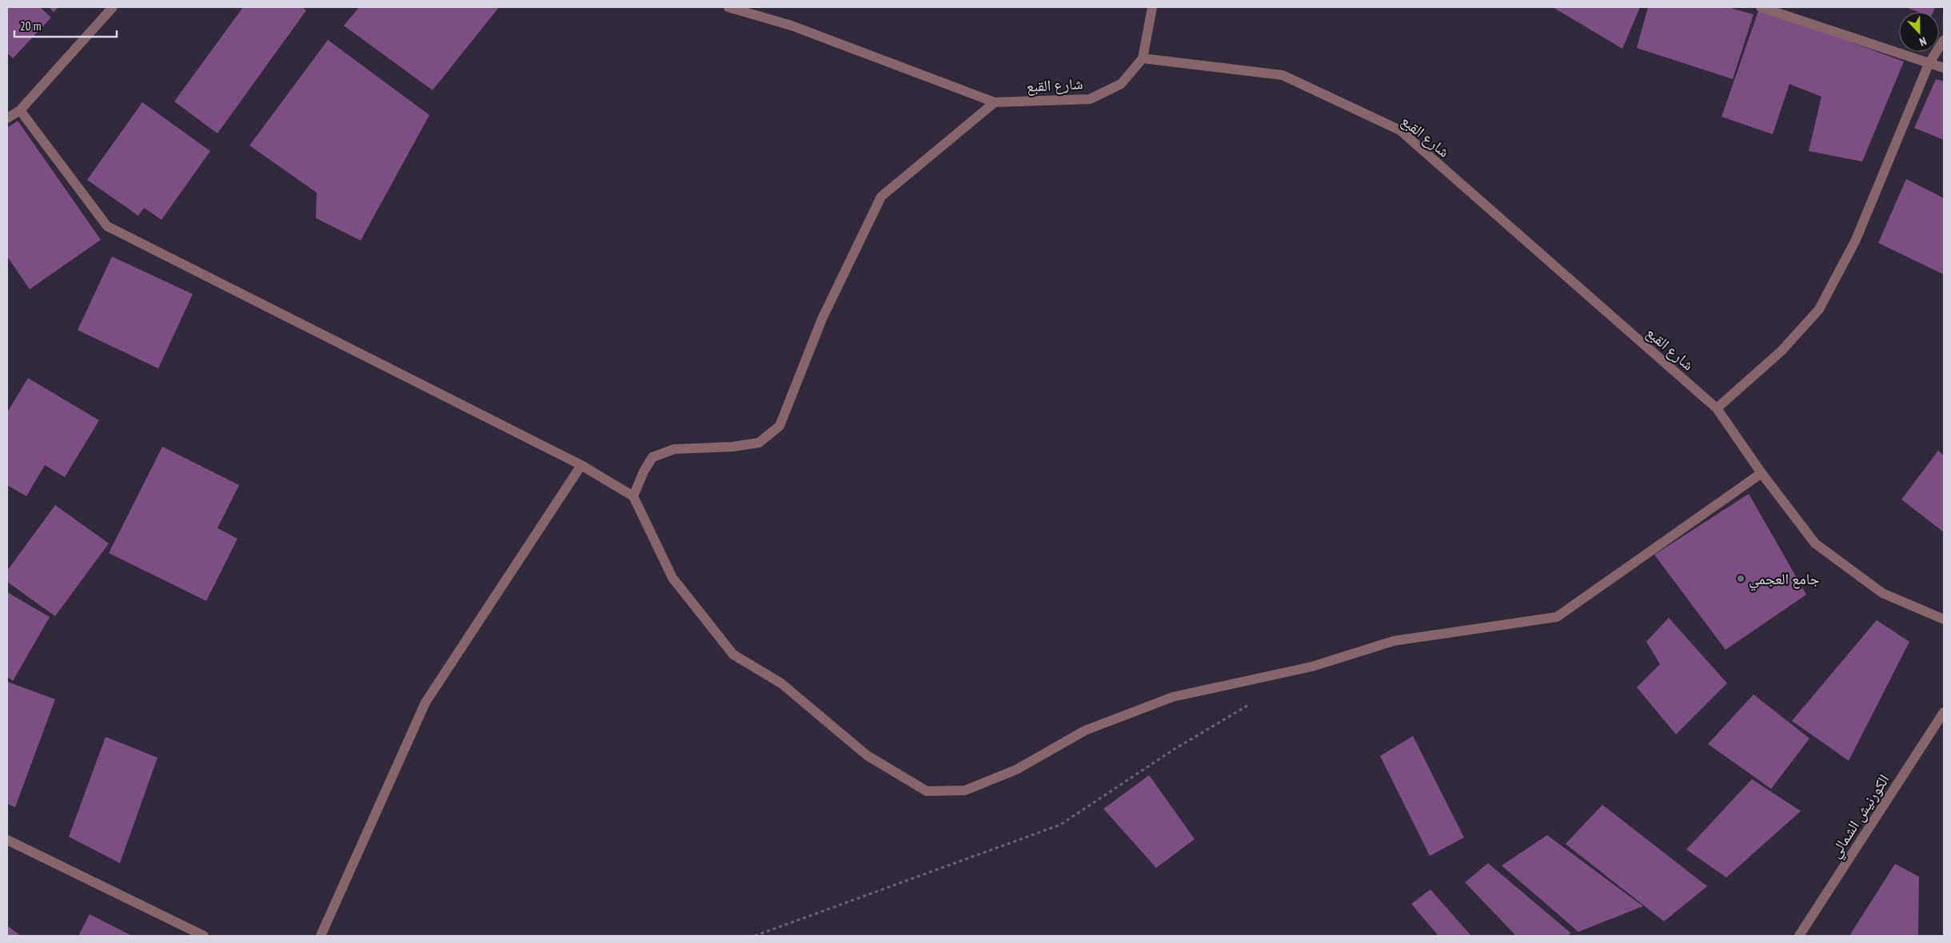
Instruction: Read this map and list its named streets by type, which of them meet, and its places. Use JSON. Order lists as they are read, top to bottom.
{
  "streets": {
    "street": ["شارع القبع", "الكورنيش الشمالي"]
  },
  "places": ["جامع العجمي"],
  "scale_bar": "20 m",
  "north": "bottom"
}
